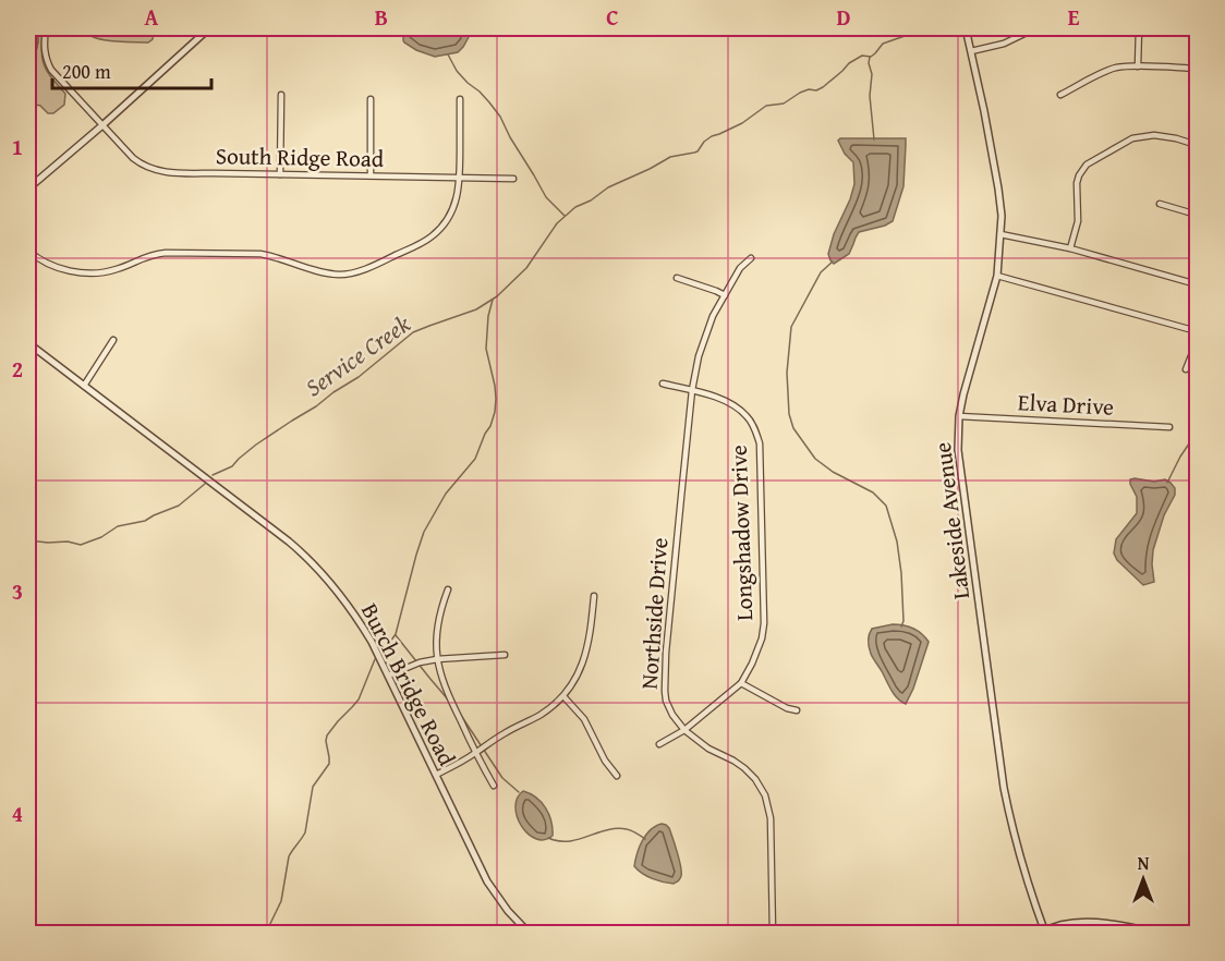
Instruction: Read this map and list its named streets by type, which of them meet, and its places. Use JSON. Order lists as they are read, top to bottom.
{
  "streets": {
    "street": [
      "South Ridge Road",
      "Elva Drive",
      "Lakeside Avenue",
      "Longshadow Drive",
      "Northside Drive",
      "Burch Bridge Road"
    ]
  },
  "crossings": [
    ["Elva Drive", "Lakeside Avenue"],
    ["Longshadow Drive", "Northside Drive"]
  ],
  "water": ["Service Creek"],
  "scale_bar": "200 m",
  "north": "top",
  "grid": {
    "columns": [
      "A",
      "B",
      "C",
      "D",
      "E"
    ],
    "rows": [
      "1",
      "2",
      "3",
      "4"
    ]
  }
}
